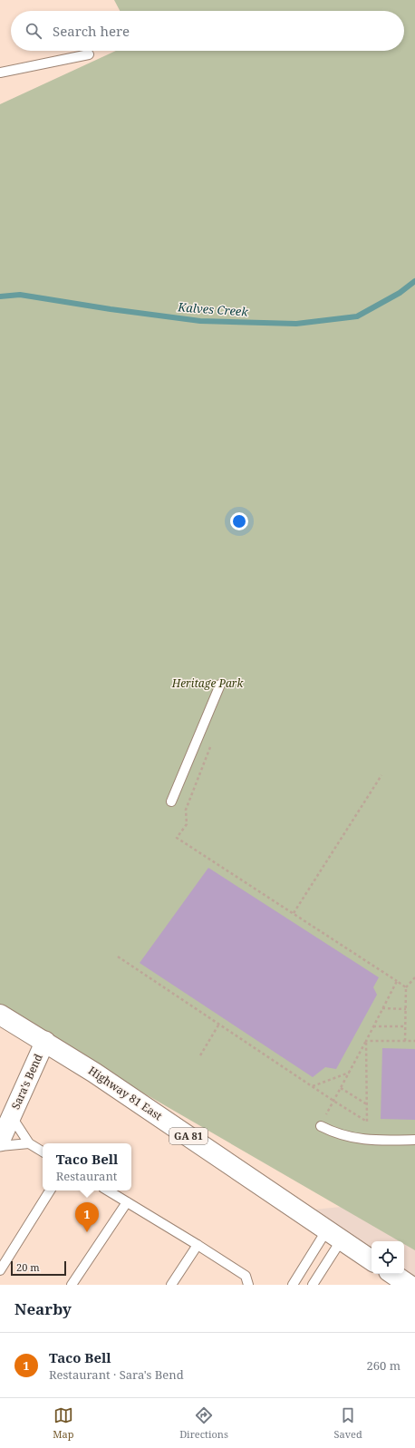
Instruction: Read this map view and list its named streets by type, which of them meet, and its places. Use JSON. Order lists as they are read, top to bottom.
{
  "streets": {
    "main road": ["Highway 81 East", "GA 81"],
    "street": ["Sara's Bend"]
  },
  "crossings": [
    ["Sara's Bend", "Highway 81 East"]
  ],
  "water": ["Kalves Creek"],
  "parks": ["Heritage Park"],
  "scale_bar": "20 m",
  "page": {
    "search": "Search here",
    "popup": ["Taco Bell", "Restaurant"],
    "pins": "1",
    "scale": "20 m",
    "heading": "Nearby",
    "list": [
      {
        "mark": "1",
        "name": "Taco Bell",
        "note": "Restaurant · Sara's Bend",
        "value": "260 m"
      }
    ],
    "nav": ["Map", "Directions", "Saved"]
  }
}
